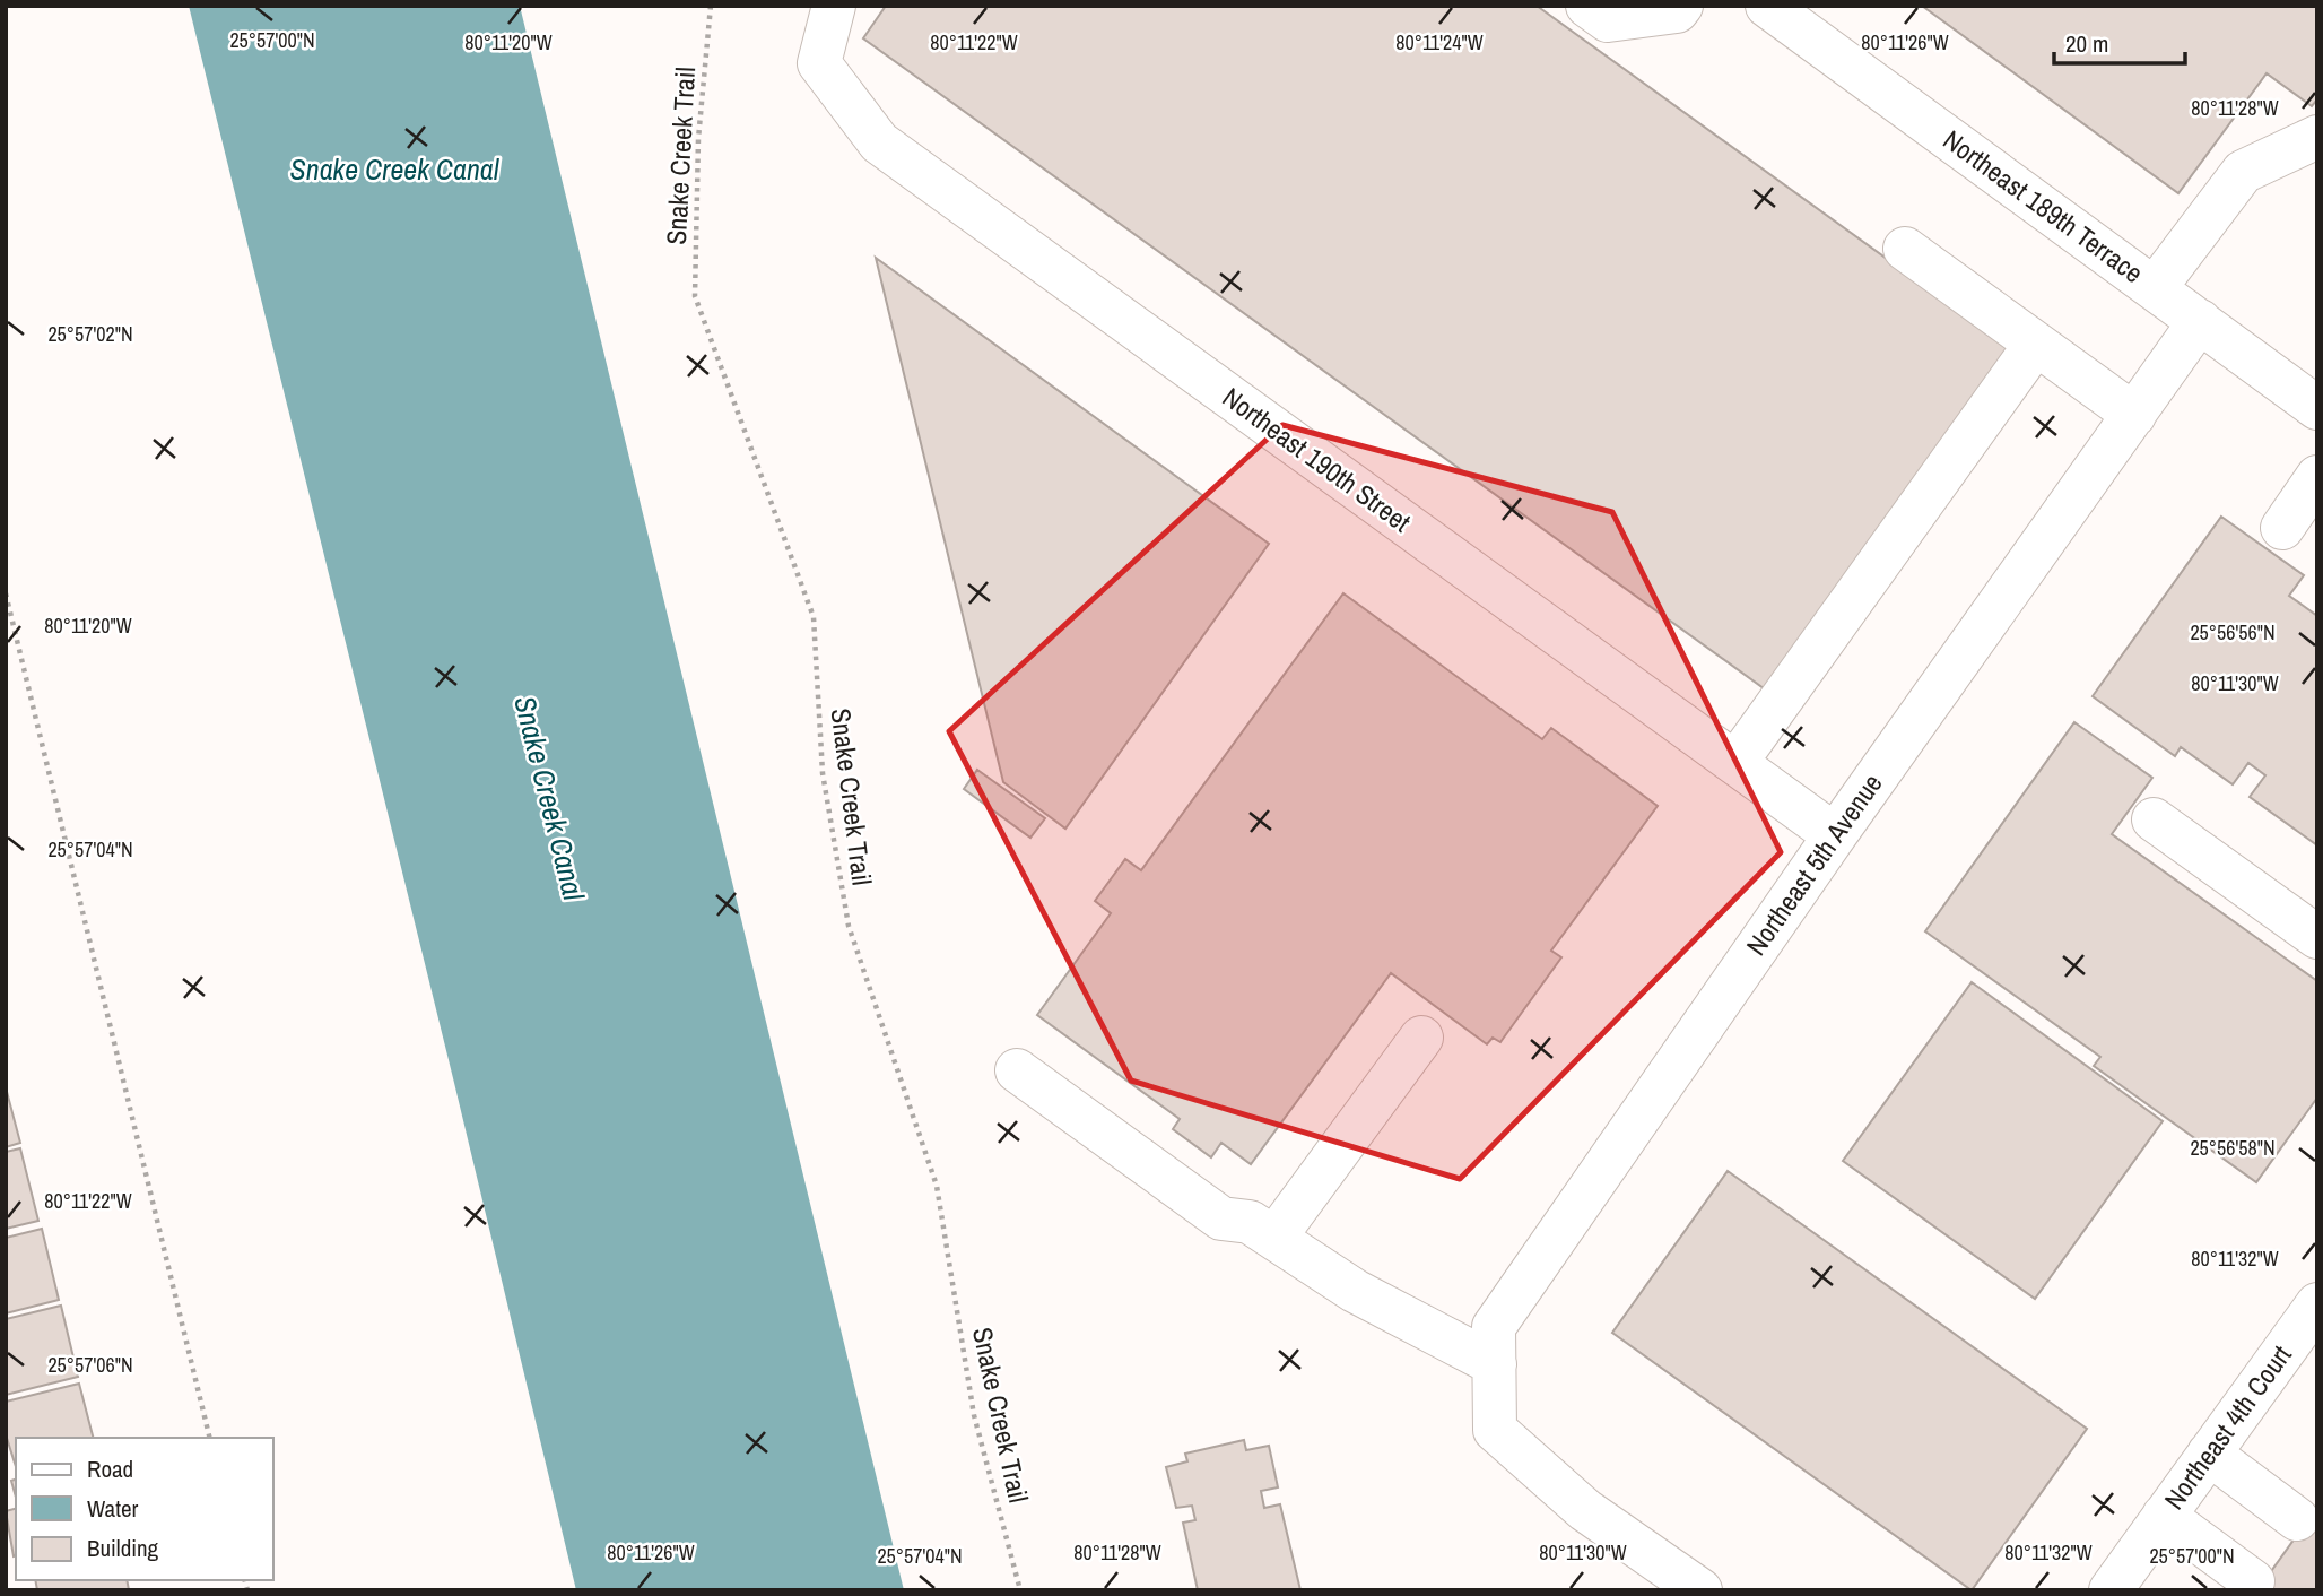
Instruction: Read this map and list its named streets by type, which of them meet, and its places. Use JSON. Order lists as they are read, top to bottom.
{
  "streets": {
    "street": [
      "Northeast 189th Terrace",
      "Northeast 190th Street",
      "Northeast 5th Avenue",
      "Northeast 4th Court"
    ],
    "path": ["Snake Creek Trail"]
  },
  "crossings": [
    ["Northeast 189th Terrace", "Northeast 5th Avenue"],
    ["Northeast 190th Street", "Northeast 5th Avenue"]
  ],
  "water": ["Snake Creek Canal"],
  "legend": ["Road", "Water", "Building"],
  "scale_bar": "20 m",
  "coordinates": [
    "25°57'00\"N",
    "80°11'20\"W",
    "80°11'22\"W",
    "80°11'24\"W",
    "80°11'26\"W",
    "80°11'28\"W",
    "25°57'02\"N",
    "25°56'56\"N",
    "80°11'30\"W",
    "25°57'04\"N",
    "25°56'58\"N",
    "80°11'32\"W",
    "25°57'06\"N"
  ]
}
